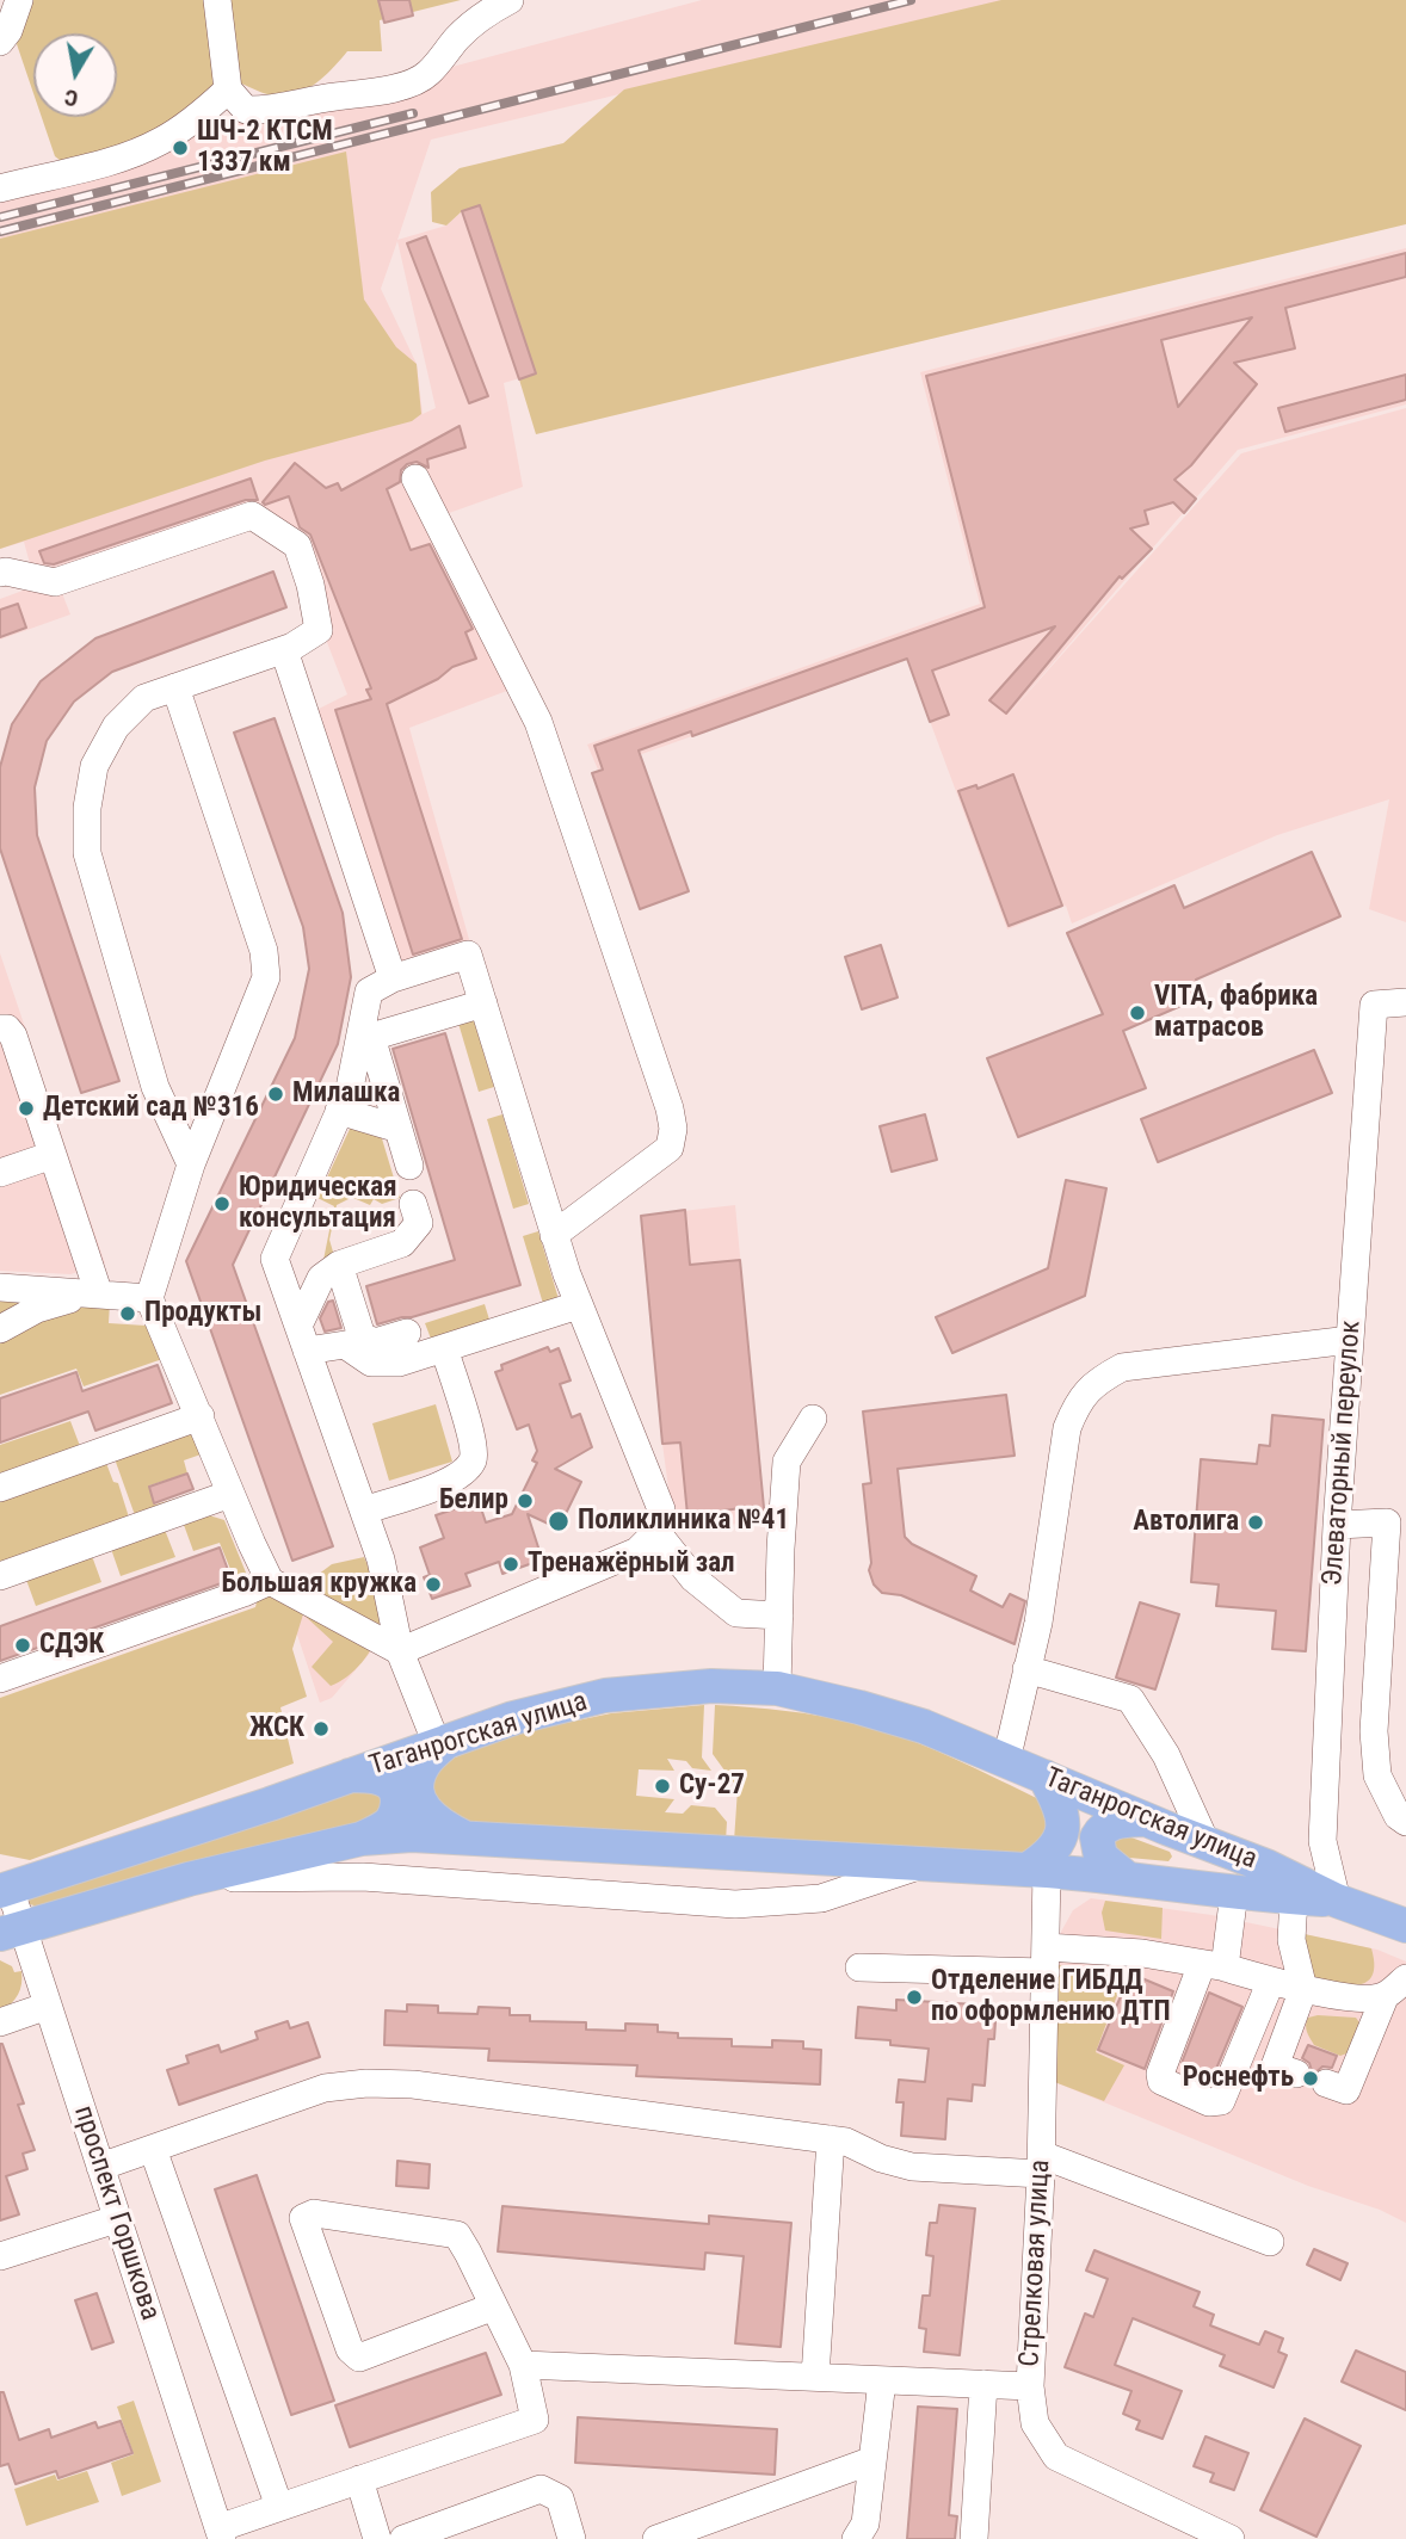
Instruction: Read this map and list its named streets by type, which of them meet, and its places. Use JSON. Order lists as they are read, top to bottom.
{
  "streets": {
    "main road": ["Таганрогская улица"],
    "street": ["Элеваторный переулок", "проспект Горшкова", "Стрелковая улица"]
  },
  "crossings": [
    ["Элеваторный переулок", "Таганрогская улица"],
    ["Таганрогская улица", "проспект Горшкова"],
    ["Таганрогская улица", "Стрелковая улица"]
  ],
  "places": [
    "ШЧ-2 КТСМ 1337 км",
    "VITA, фабрика матрасов",
    "Милашка",
    "Детский сад №316",
    "Юридическая консультация",
    "Продукты",
    "Белир",
    "Поликлиника №41",
    "Автолига",
    "Тренажёрный зал",
    "Большая кружка",
    "СДЭК",
    "ЖСК",
    "Су-27",
    "Отделение ГИБДД по оформлению ДТП",
    "Роснефть"
  ],
  "north": "bottom"
}
